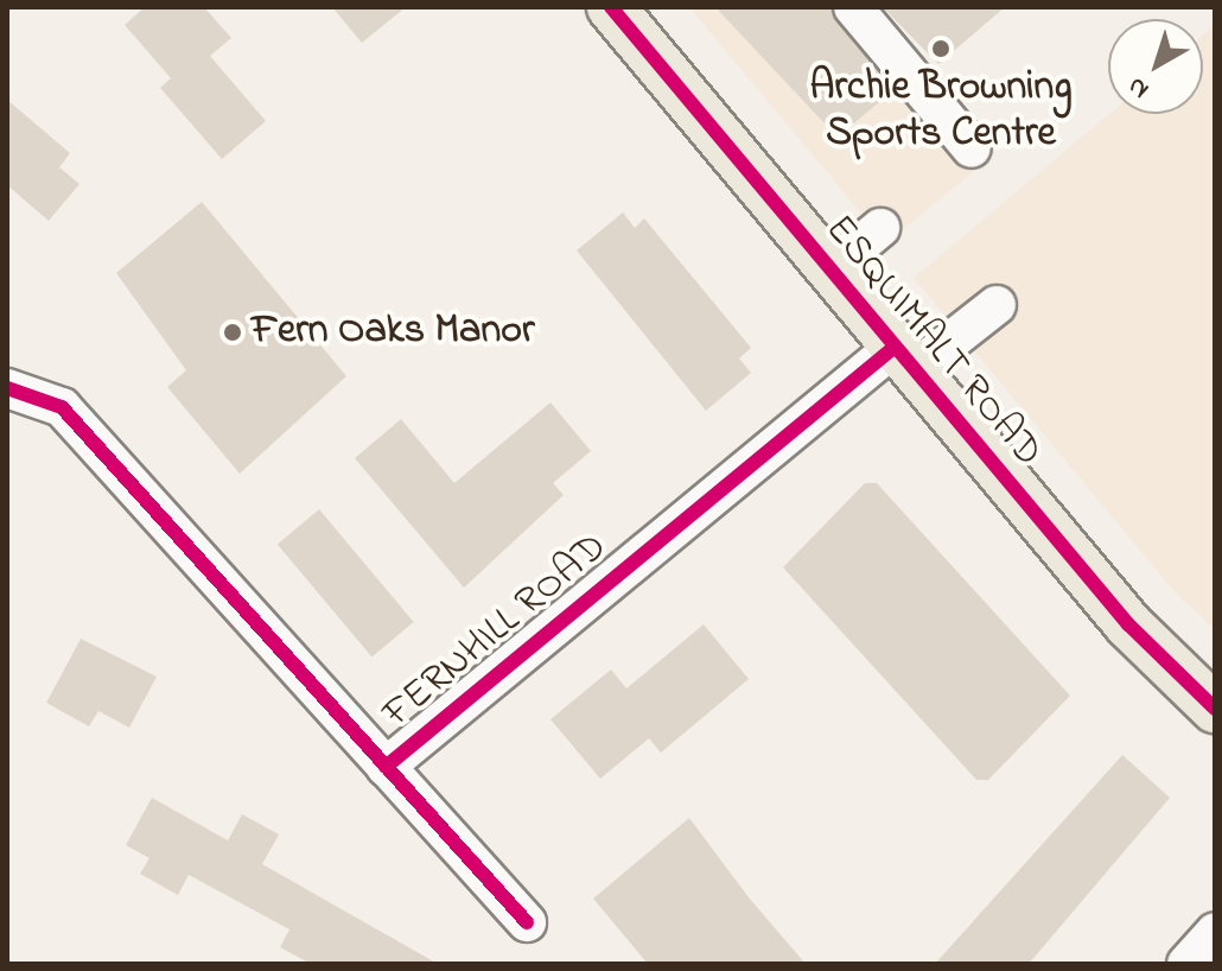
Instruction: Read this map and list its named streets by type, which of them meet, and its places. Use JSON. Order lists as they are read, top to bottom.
{
  "streets": {
    "main road": ["ESQUIMALT ROAD"],
    "street": ["FERNHILL ROAD"]
  },
  "crossings": [
    ["ESQUIMALT ROAD", "FERNHILL ROAD"]
  ],
  "places": ["Archie Browning Sports Centre", "Fern Oaks Manor"],
  "north": "bottom left"
}
